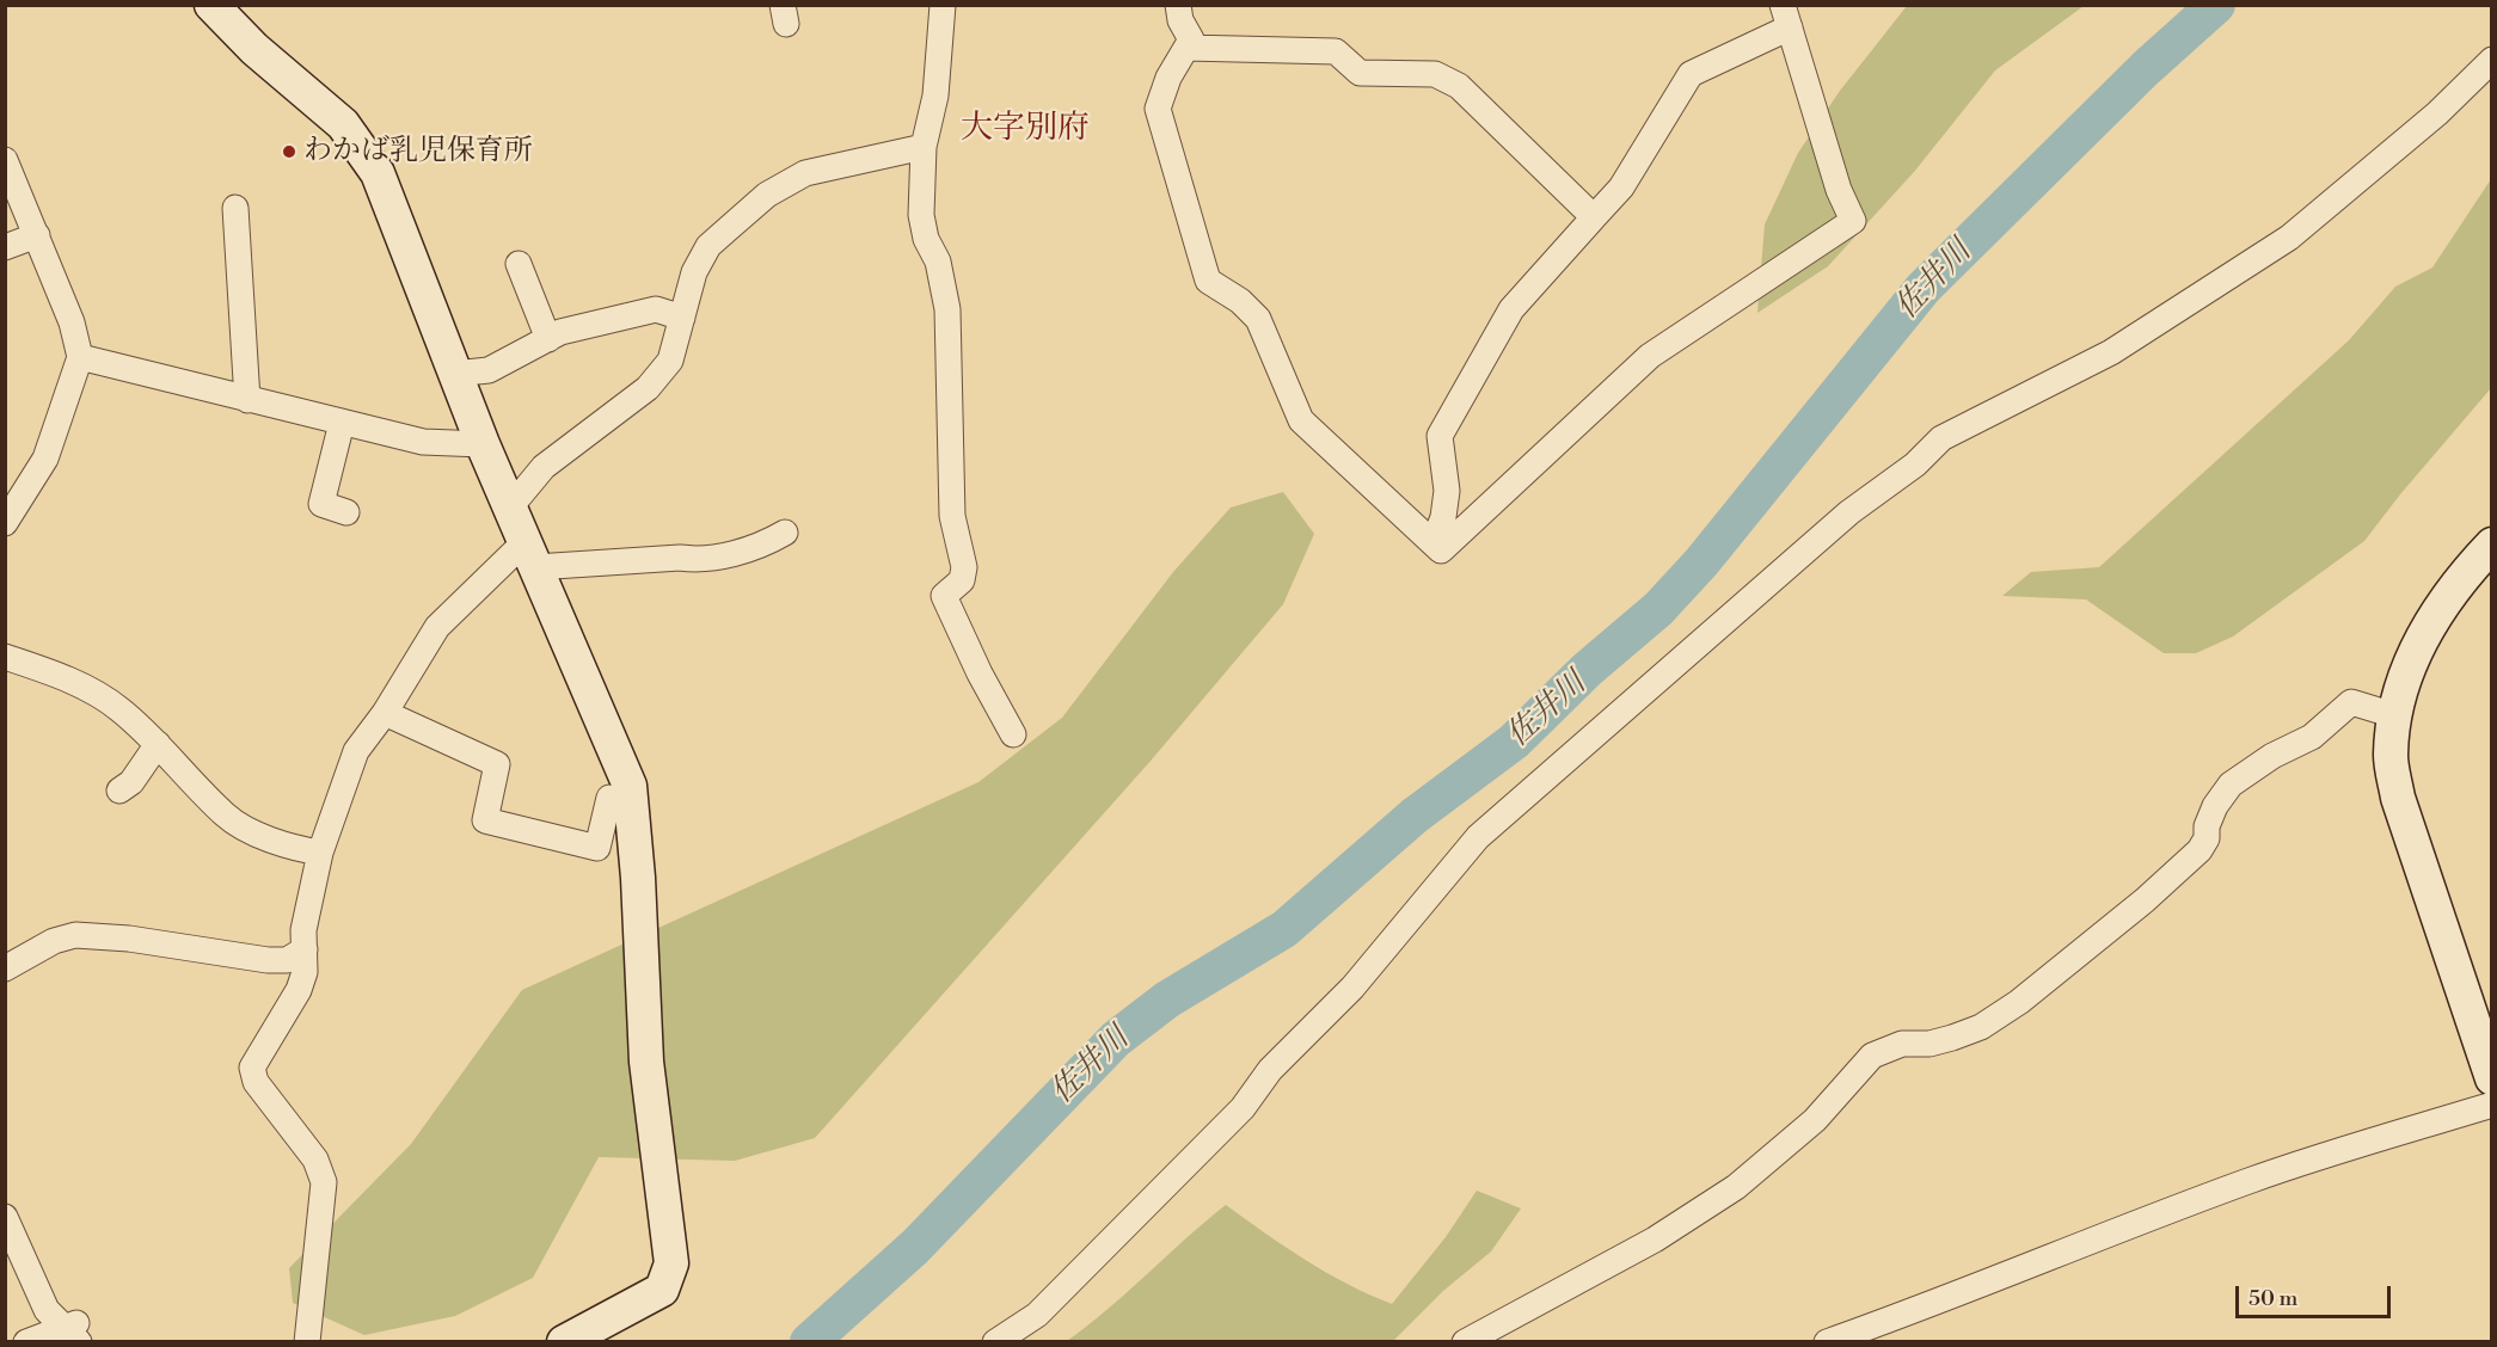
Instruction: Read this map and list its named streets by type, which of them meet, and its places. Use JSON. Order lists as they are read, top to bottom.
{
  "districts": ["大字別府"],
  "water": ["佐井川"],
  "places": ["わかば乳児保育所"],
  "scale_bar": "50 m"
}
